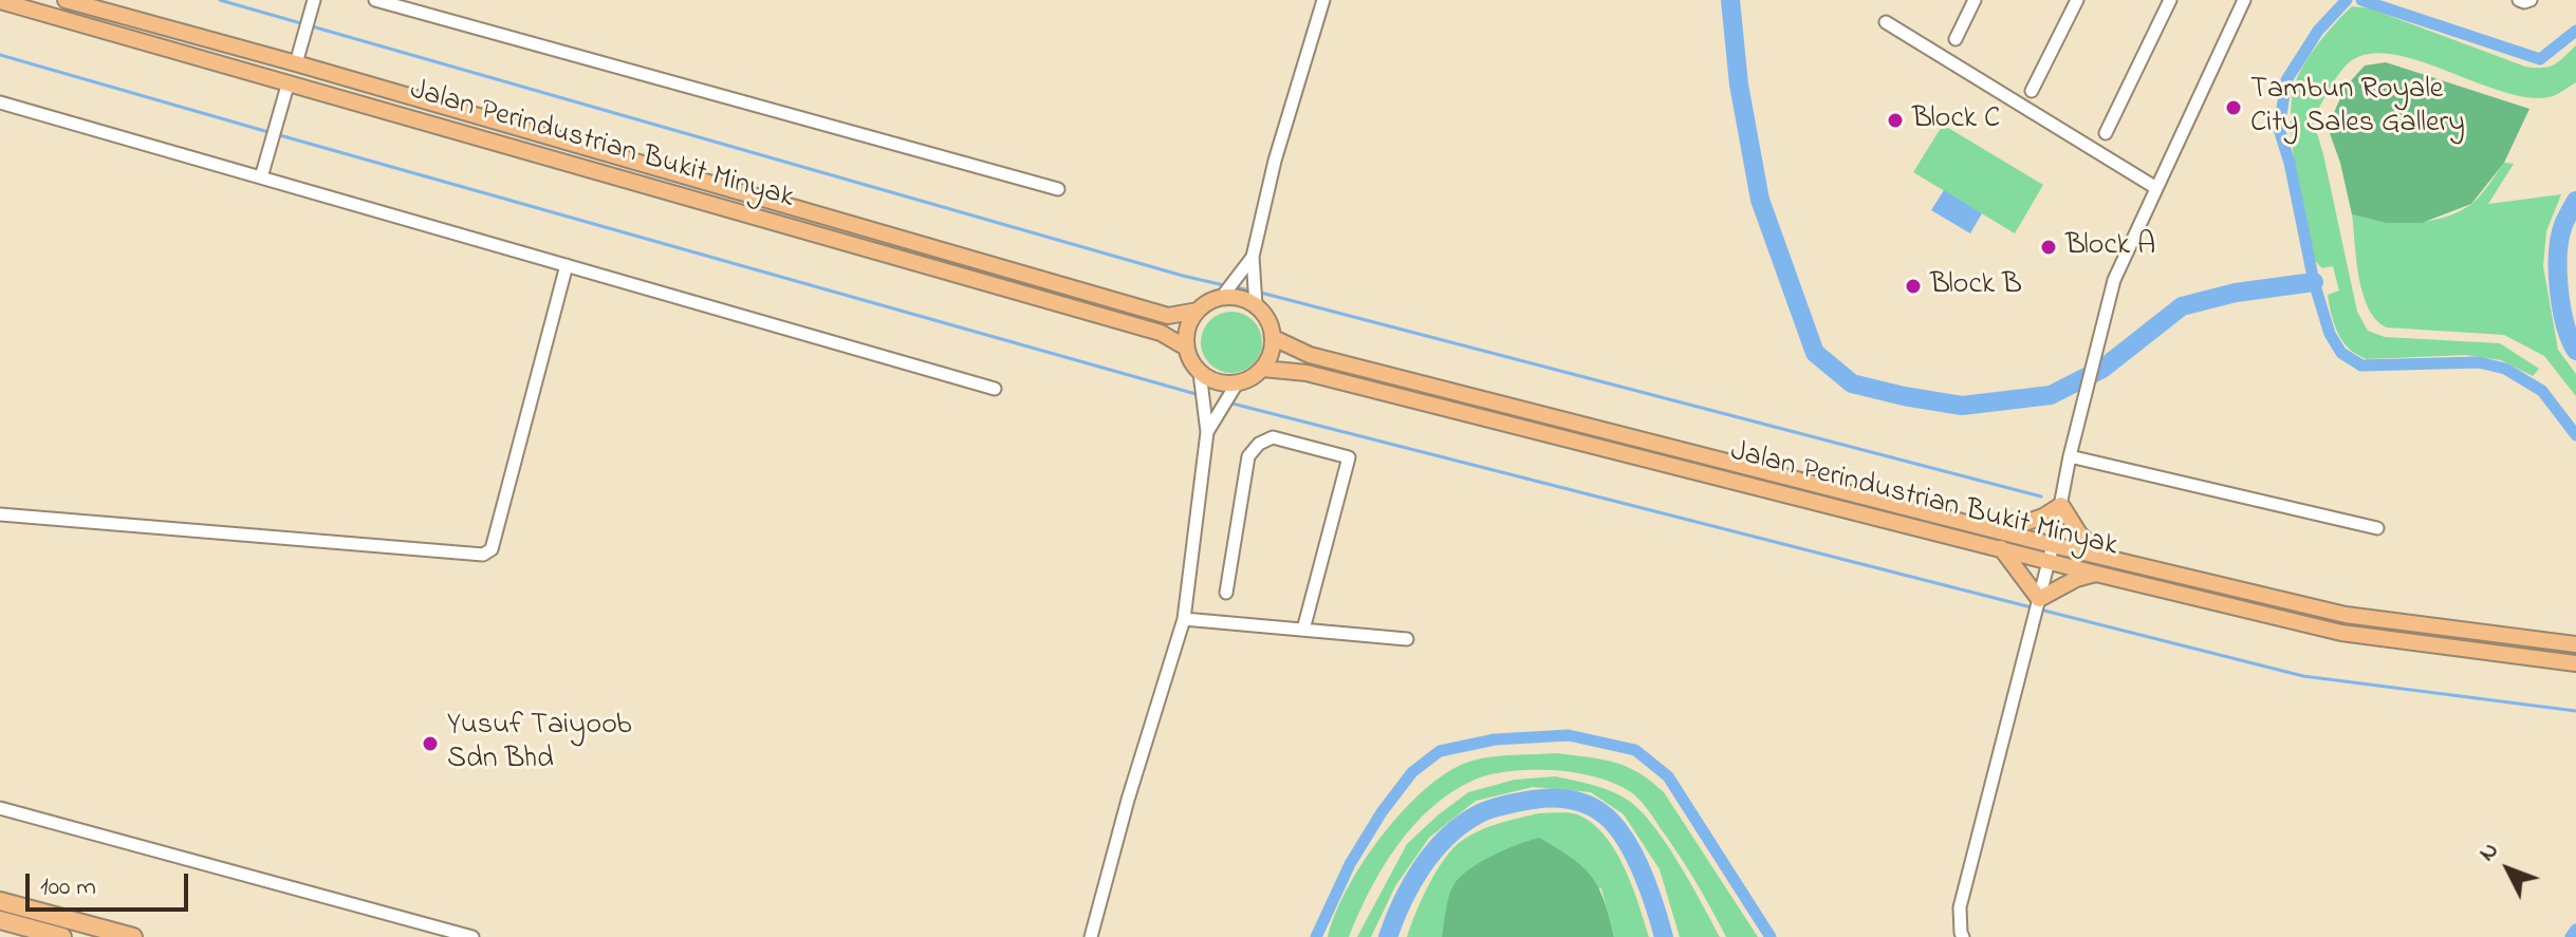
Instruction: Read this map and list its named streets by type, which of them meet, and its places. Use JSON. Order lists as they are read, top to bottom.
{
  "streets": {
    "main road": ["Jalan Perindustrian Bukit Minyak"]
  },
  "places": [
    "Tambun Royale City Sales Gallery",
    "Block C",
    "Block A",
    "Block B",
    "Yusuf Taiyoob Sdn Bhd"
  ],
  "scale_bar": "100 m",
  "north": "top left"
}
